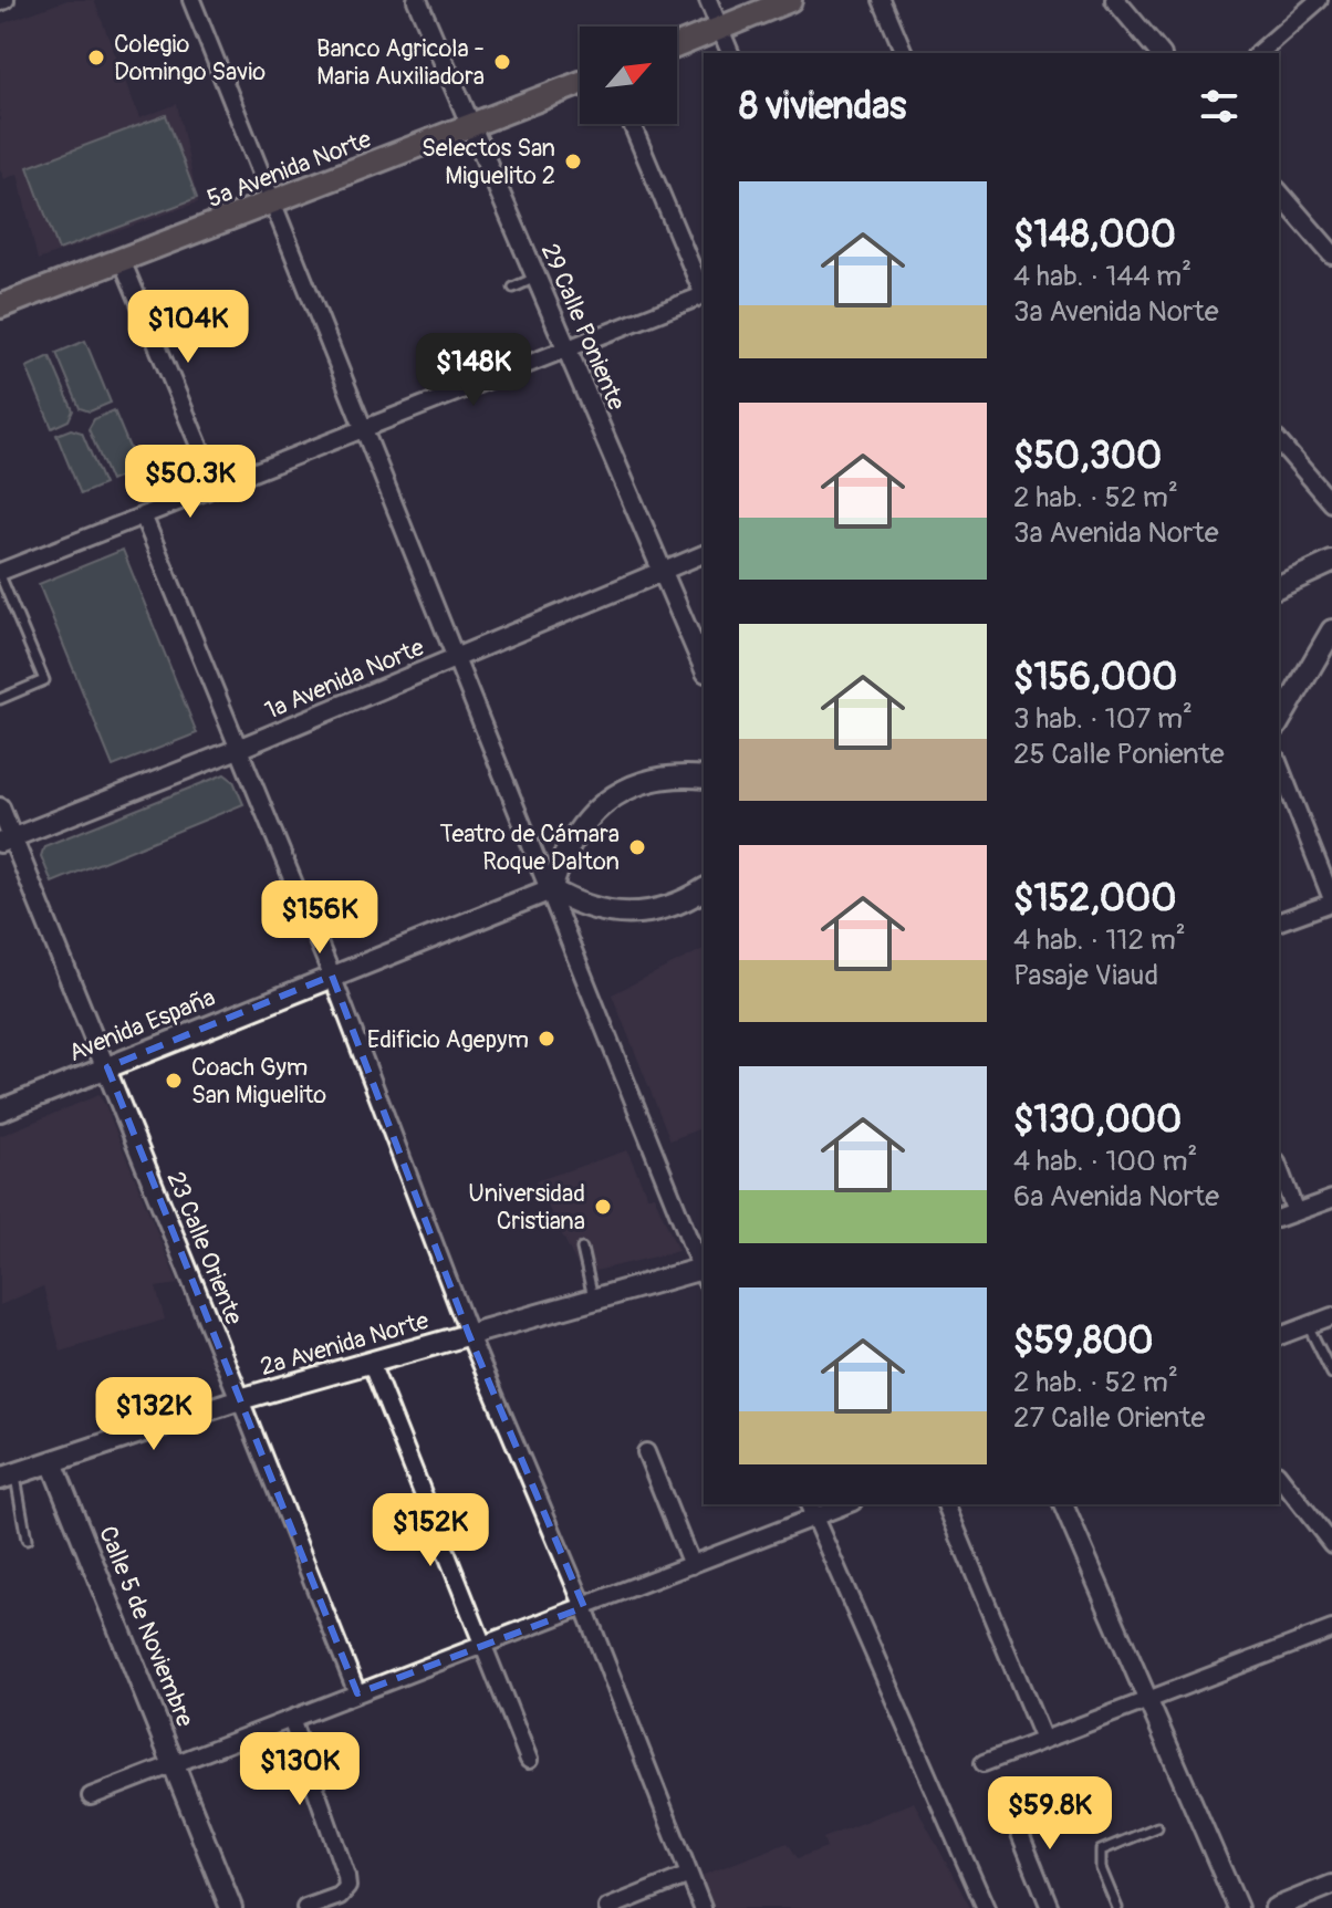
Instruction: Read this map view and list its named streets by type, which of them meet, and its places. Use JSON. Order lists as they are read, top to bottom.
{
  "streets": {
    "main road": [
      "5a Avenida Norte",
      "Avenida España",
      "2a Avenida Norte",
      "Calle 5 de Noviembre"
    ],
    "street": ["29 Calle Poniente", "1a Avenida Norte", "23 Calle Oriente"]
  },
  "crossings": [
    ["5a Avenida Norte", "29 Calle Poniente"],
    ["29 Calle Poniente", "1a Avenida Norte"],
    ["1a Avenida Norte", "23 Calle Oriente"],
    ["Avenida España", "23 Calle Oriente"],
    ["23 Calle Oriente", "2a Avenida Norte"],
    ["2a Avenida Norte", "Calle 5 de Noviembre"]
  ],
  "places": [
    "Colegio Domingo Savio",
    "Banco Agricola - Maria Auxiliadora",
    "Selectos San Miguelito 2",
    "Teatro de Cámara Roque Dalton",
    "Edificio Agepym",
    "Coach Gym San Miguelito",
    "Universidad Cristiana"
  ],
  "north": "top right",
  "page": {
    "heading": "8 viviendas",
    "list": [
      {
        "name": "$148,000",
        "note": "4 hab. · 144 m² · 3a Avenida Norte"
      },
      {
        "name": "$50,300",
        "note": "2 hab. · 52 m² · 3a Avenida Norte"
      },
      {
        "name": "$156,000",
        "note": "3 hab. · 107 m² · 25 Calle Poniente"
      },
      {
        "name": "$152,000",
        "note": "4 hab. · 112 m² · Pasaje Viaud"
      },
      {
        "name": "$130,000",
        "note": "4 hab. · 100 m² · 6a Avenida Norte"
      },
      {
        "name": "$59,800",
        "note": "2 hab. · 52 m² · 27 Calle Oriente"
      }
    ],
    "price": [
      "$104K",
      "$148K",
      "$50.3K",
      "$156K",
      "$132K",
      "$152K",
      "$130K",
      "$59.8K"
    ]
  }
}
